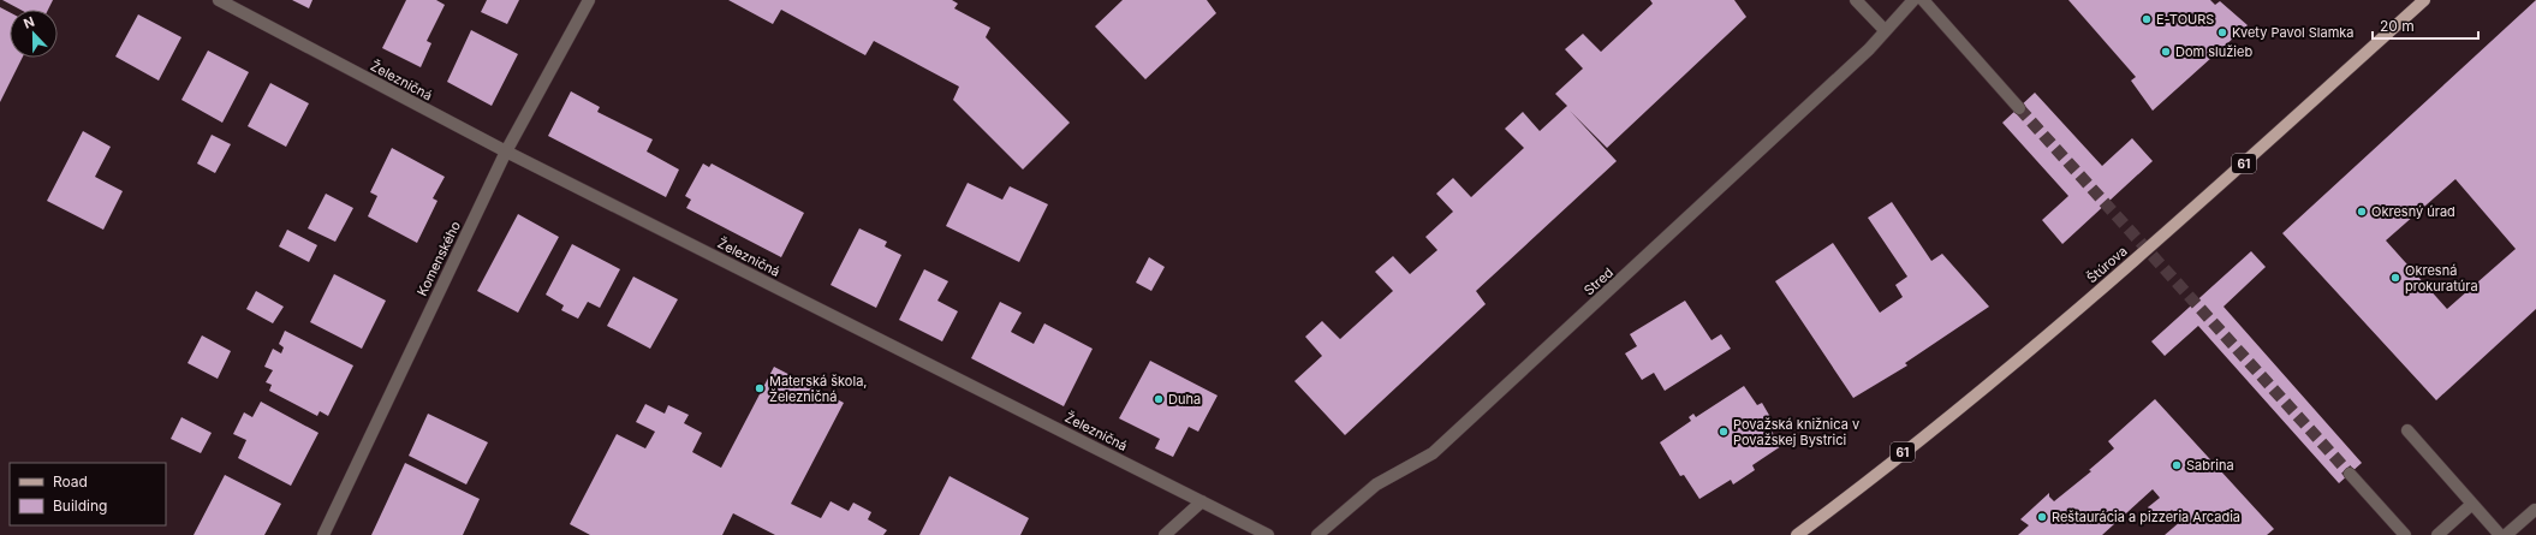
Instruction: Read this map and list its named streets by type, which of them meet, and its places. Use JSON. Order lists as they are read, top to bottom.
{
  "streets": {
    "main road": ["61", "Štúrova"],
    "street": ["Železničná", "Komenského", "Stred"]
  },
  "crossings": [
    ["Železničná", "Komenského"]
  ],
  "places": [
    "E-TOURS",
    "Kvety Pavol Slamka",
    "Dom služieb",
    "Okresný úrad",
    "Okresná prokuratúra",
    "Materská škola, Železničná",
    "Duha",
    "Považská knižnica v Považskej Bystrici",
    "Sabrina",
    "Reštaurácia a pizzeria Arcadia"
  ],
  "legend": ["Road", "Building"],
  "scale_bar": "20 m",
  "north": "top"
}
